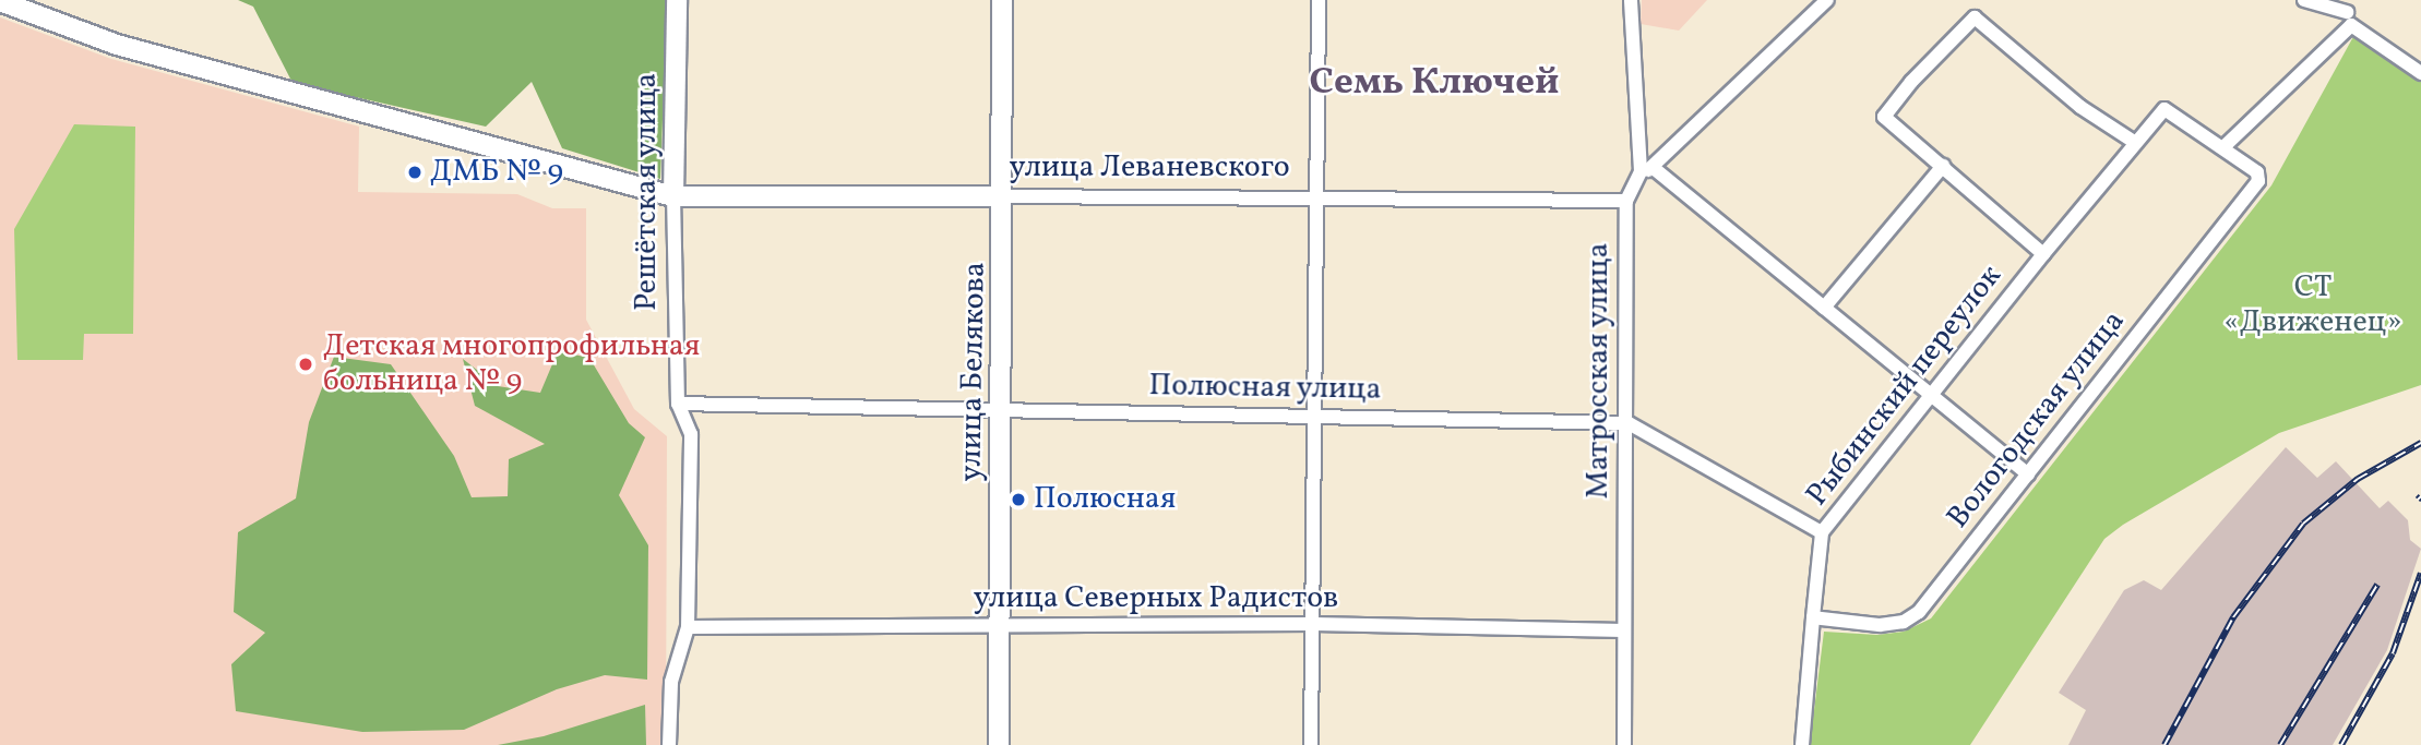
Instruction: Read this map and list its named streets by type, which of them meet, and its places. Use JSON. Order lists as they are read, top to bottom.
{
  "streets": {
    "street": [
      "улица Леваневского",
      "Решётская улица",
      "Матросская улица",
      "улица Белякова",
      "Рыбинский переулок",
      "Полюсная улица",
      "Вологодская улица",
      "улица Северных Радистов"
    ]
  },
  "crossings": [
    ["улица Леваневского", "Решётская улица"],
    ["улица Леваневского", "Матросская улица"],
    ["улица Леваневского", "улица Белякова"],
    ["Решётская улица", "Полюсная улица"],
    ["Решётская улица", "улица Северных Радистов"],
    ["Матросская улица", "Полюсная улица"],
    ["Матросская улица", "улица Северных Радистов"],
    ["улица Белякова", "Полюсная улица"],
    ["улица Белякова", "улица Северных Радистов"],
    ["Рыбинский переулок", "Полюсная улица"],
    ["Рыбинский переулок", "Вологодская улица"]
  ],
  "districts": ["Семь Ключей"],
  "parks": ["СТ «Движенец»"],
  "places": ["ДМБ № 9", "Детская многопрофильная больница № 9", "Полюсная"]
}
